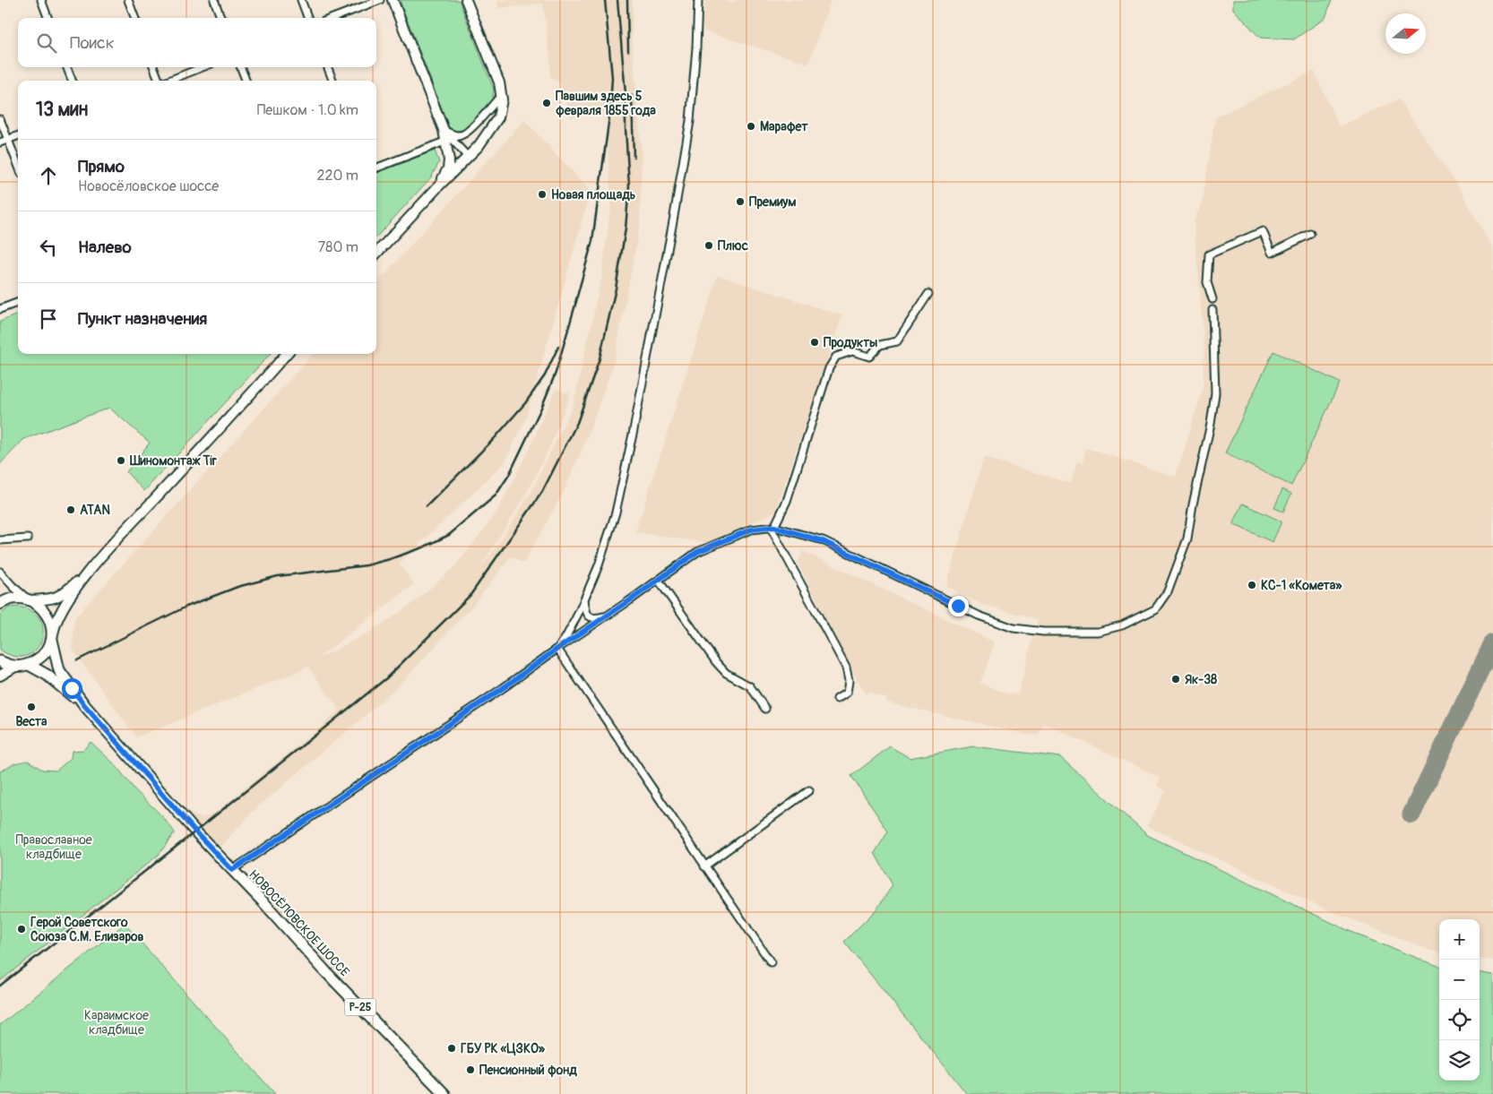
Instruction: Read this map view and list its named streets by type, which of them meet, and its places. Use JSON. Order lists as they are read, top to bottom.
{
  "streets": {
    "main road": ["НОВОСЁЛОВСКОЕ ШОССЕ", "Р-25"]
  },
  "parks": ["Православное кладбище", "Караимское кладбище"],
  "places": [
    "Павшим здесь 5 февраля 1855 года",
    "Марафет",
    "Новая площадь",
    "Премиум",
    "Плюс",
    "Продукты",
    "Шиномонтаж Tir",
    "ATAN",
    "КС-1 «Комета»",
    "Як-38",
    "Веста",
    "Герой Советского Союза С.М. Елизаров",
    "ГБУ РК «ЦЗКО»",
    "Пенсионный фонд"
  ],
  "north": "right",
  "page": {
    "search": "Поиск",
    "heading": ["13 мин", "Пешком · 1.0 km"],
    "list": [
      ["Прямо", "Новосёловское шоссе", "220 m"],
      ["Налево", "780 m"],
      "Пункт назначения"
    ],
    "map_buttons": ["+", "−"]
  }
}
